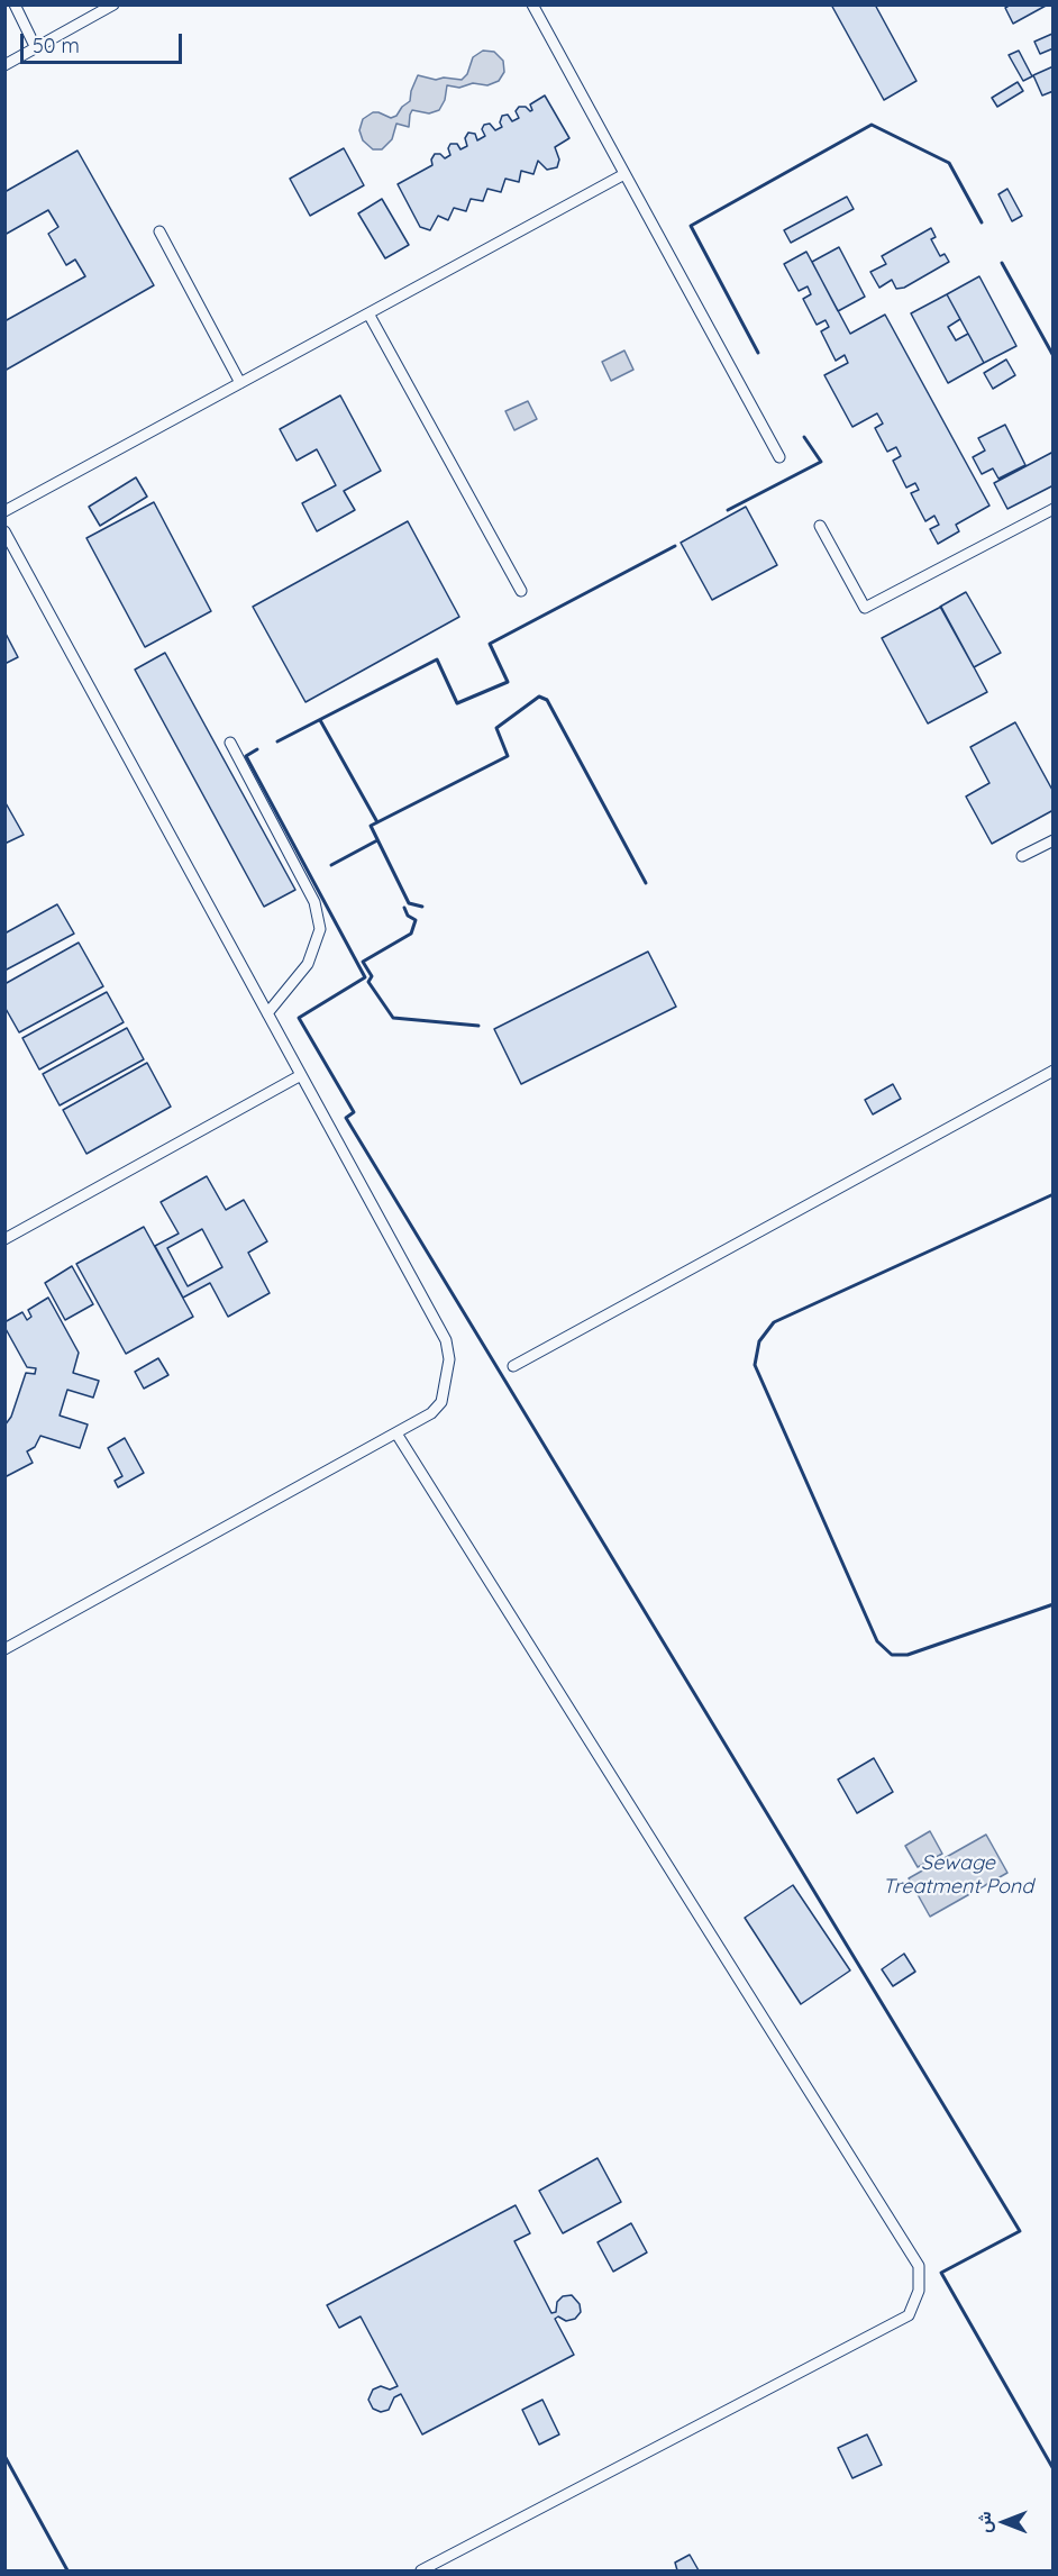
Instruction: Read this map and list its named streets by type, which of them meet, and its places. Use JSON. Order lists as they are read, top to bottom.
{
  "water": ["Sewage Treatment Pond"],
  "scale_bar": "50 m",
  "north": "left"
}
